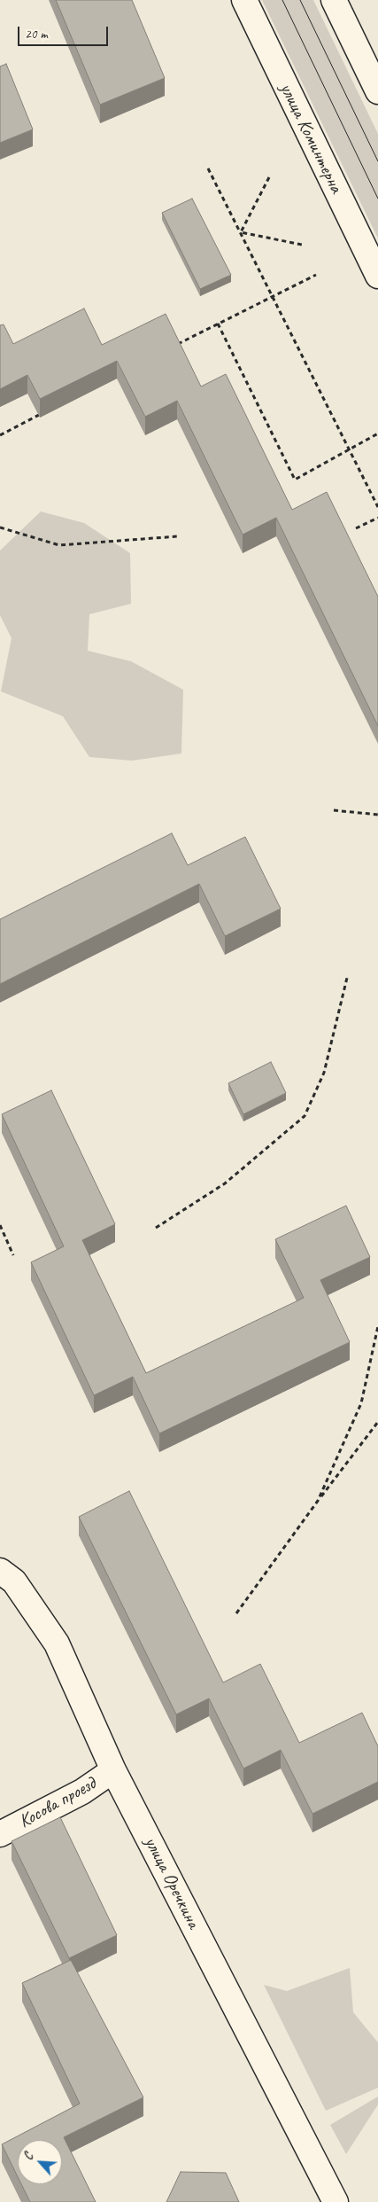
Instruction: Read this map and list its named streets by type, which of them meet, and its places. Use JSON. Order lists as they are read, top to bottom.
{
  "streets": {
    "street": ["улица Коминтерна", "Косова проезд", "улица Оречкина"]
  },
  "crossings": [
    ["Косова проезд", "улица Оречкина"]
  ],
  "scale_bar": "20 m",
  "north": "top left"
}
